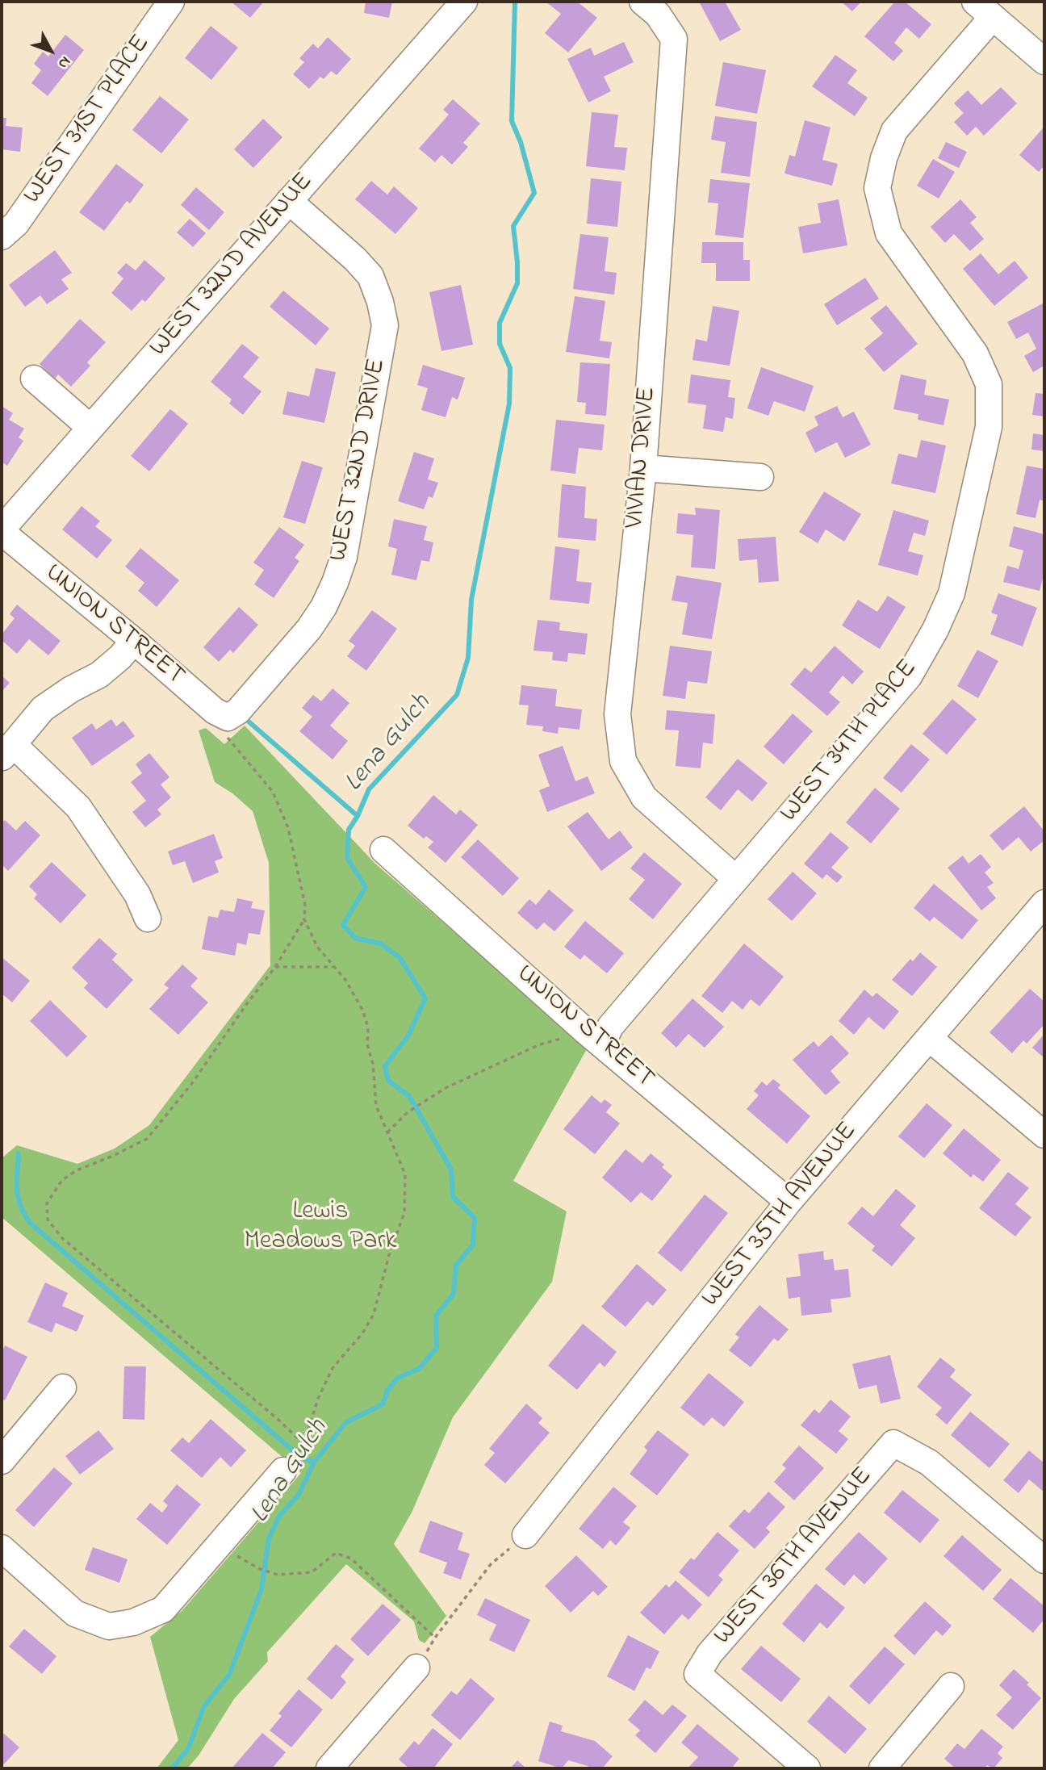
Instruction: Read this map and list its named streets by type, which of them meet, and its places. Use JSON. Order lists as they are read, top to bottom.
{
  "streets": {
    "street": [
      "WEST 31ST PLACE",
      "WEST 32ND AVENUE",
      "VIVIAN DRIVE",
      "WEST 32ND DRIVE",
      "UNION STREET",
      "WEST 34TH PLACE",
      "WEST 35TH AVENUE",
      "WEST 36TH AVENUE"
    ]
  },
  "crossings": [
    ["WEST 32ND AVENUE", "WEST 32ND DRIVE"],
    ["WEST 32ND AVENUE", "UNION STREET"],
    ["VIVIAN DRIVE", "WEST 34TH PLACE"],
    ["WEST 32ND DRIVE", "UNION STREET"],
    ["UNION STREET", "WEST 34TH PLACE"],
    ["UNION STREET", "WEST 35TH AVENUE"]
  ],
  "water": ["Lena Gulch"],
  "parks": ["Lewis Meadows Park"],
  "north": "bottom right"
}
